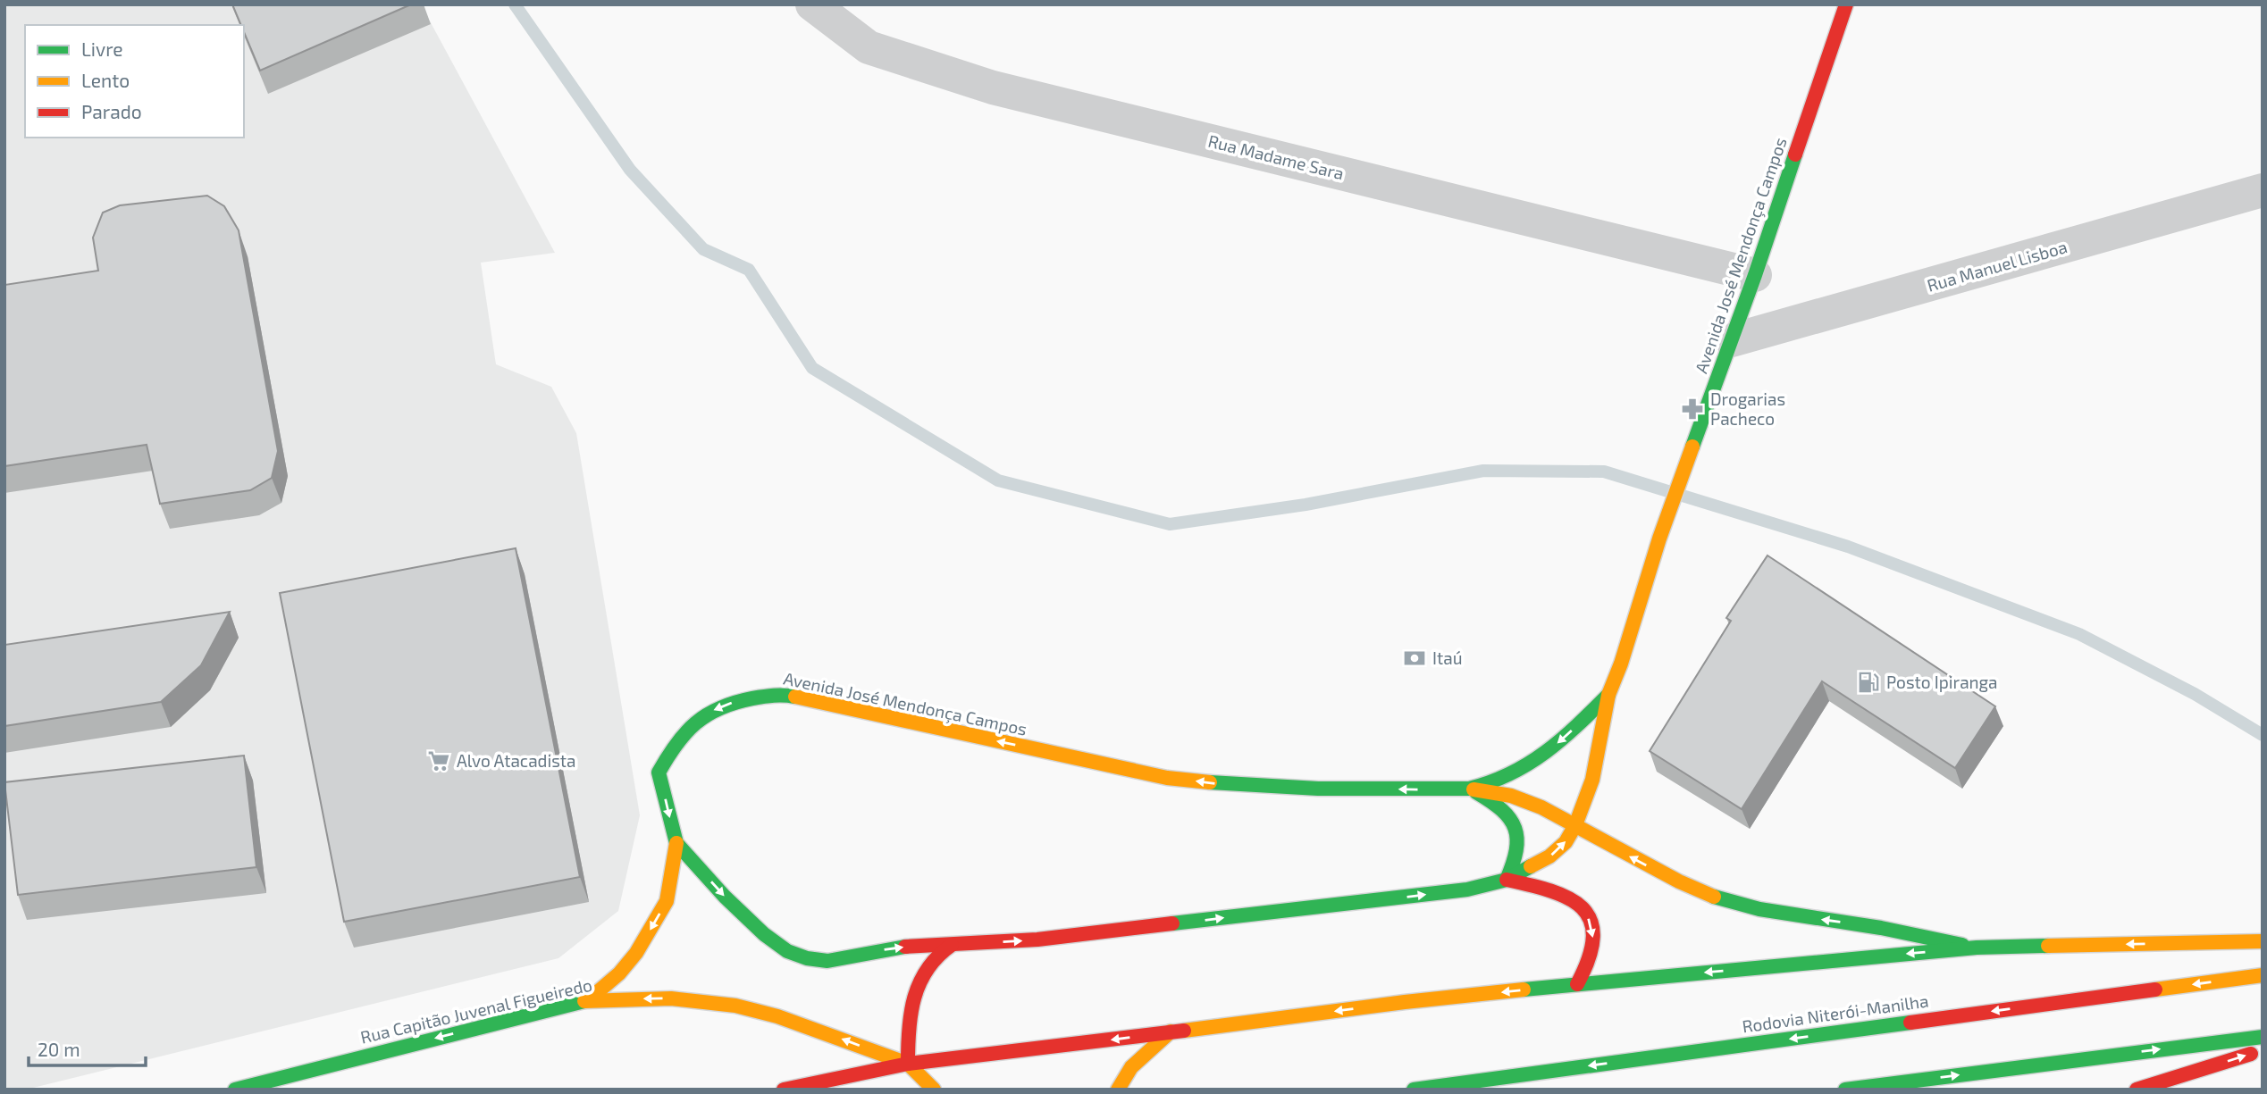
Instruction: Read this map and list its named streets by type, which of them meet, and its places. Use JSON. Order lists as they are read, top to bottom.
{
  "streets": {
    "main road": ["Avenida José Mendonça Campos", "Rua Capitão Juvenal Figueiredo", "Rodovia Niterói-Manilha"],
    "street": ["Rua Madame Sara", "Rua Manuel Lisboa"]
  },
  "crossings": [
    ["Rua Madame Sara", "Avenida José Mendonça Campos"],
    ["Avenida José Mendonça Campos", "Rua Manuel Lisboa"]
  ],
  "one_way": ["Rua Capitão Juvenal Figueiredo"],
  "places": {
    "pharmacy": ["Drogarias Pacheco"],
    "bank": ["Itaú"],
    "fuel station": ["Posto Ipiranga"],
    "supermarket": ["Alvo Atacadista"]
  },
  "legend": ["Livre", "Lento", "Parado"],
  "scale_bar": "20 m"
}
